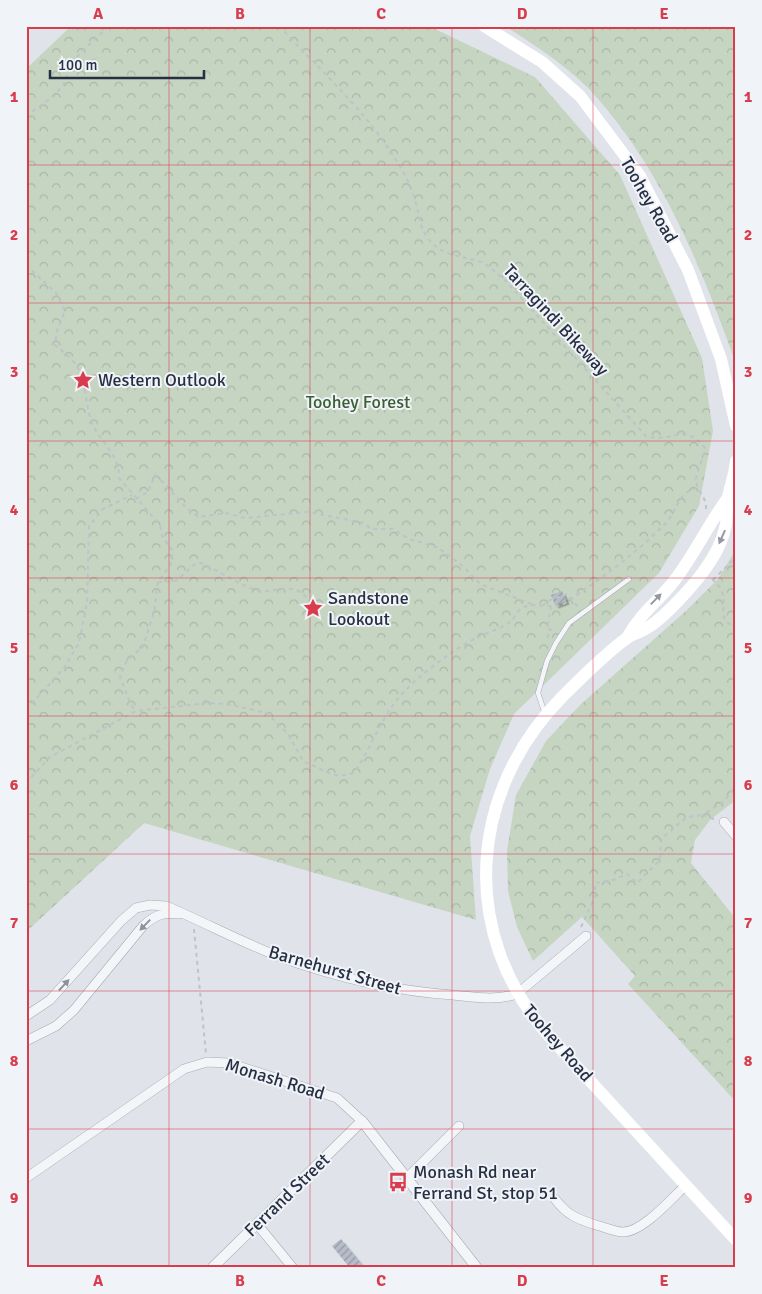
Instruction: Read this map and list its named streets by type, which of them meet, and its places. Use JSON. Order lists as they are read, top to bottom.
{
  "streets": {
    "main road": ["Toohey Road"],
    "street": ["Barnehurst Street", "Monash Road", "Ferrand Street"],
    "path": ["Tarragindi Bikeway"]
  },
  "crossings": [
    ["Toohey Road", "Barnehurst Street"],
    ["Monash Road", "Ferrand Street"]
  ],
  "parks": ["Toohey Forest"],
  "places": {
    "place": ["Western Outlook", "Sandstone Lookout"],
    "bus stop": ["Monash Rd near Ferrand St, stop 51"]
  },
  "scale_bar": "100 m",
  "grid": {
    "columns": [
      "A",
      "B",
      "C",
      "D",
      "E"
    ],
    "rows": [
      "1",
      "2",
      "3",
      "4",
      "5",
      "6",
      "7",
      "8",
      "9"
    ]
  }
}
